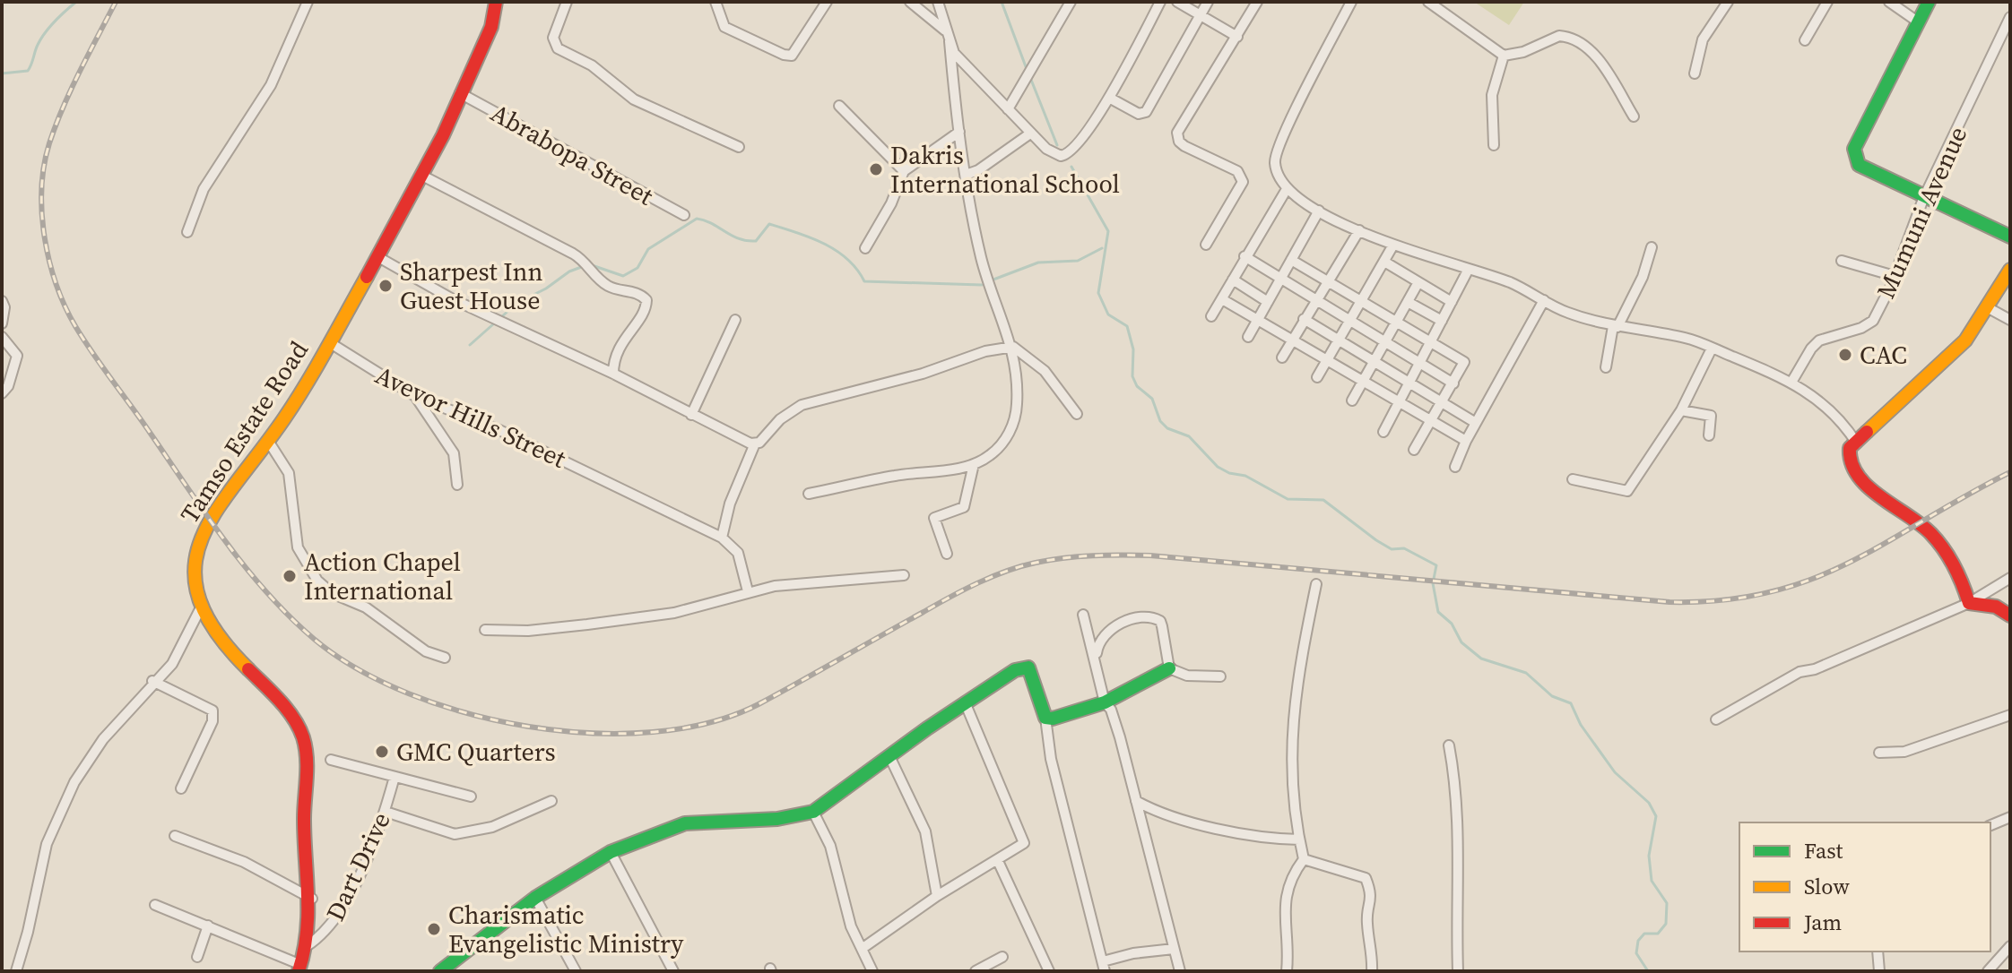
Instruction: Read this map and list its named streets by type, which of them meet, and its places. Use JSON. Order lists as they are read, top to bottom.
{
  "streets": {
    "street": [
      "Abrabopa Street",
      "Mumuni Avenue",
      "Avevor Hills Street",
      "Tamso Estate Road",
      "Dart Drive"
    ]
  },
  "crossings": [
    ["Abrabopa Street", "Tamso Estate Road"],
    ["Avevor Hills Street", "Tamso Estate Road"],
    ["Tamso Estate Road", "Dart Drive"]
  ],
  "places": [
    "Dakris International School",
    "Sharpest Inn Guest House",
    "CAC",
    "Action Chapel International",
    "GMC Quarters",
    "Charismatic Evangelistic Ministry"
  ],
  "legend": ["Fast", "Slow", "Jam"]
}
